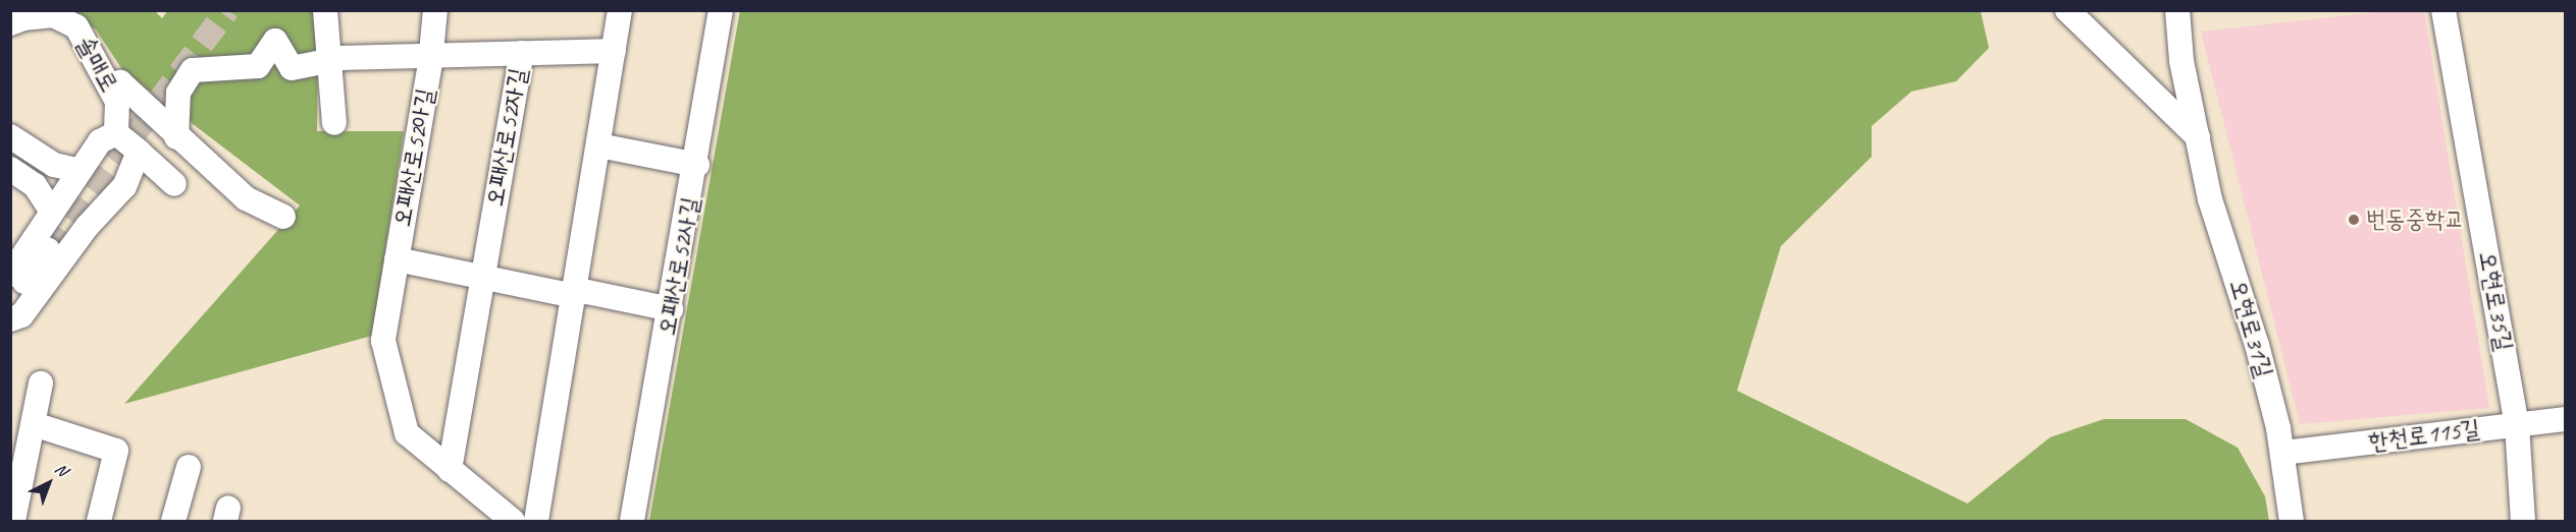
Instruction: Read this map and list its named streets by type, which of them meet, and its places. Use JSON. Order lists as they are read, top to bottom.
{
  "streets": {
    "street": [
      "솔매로",
      "오패산로52자길",
      "오패산로52아길",
      "오패산로52사길",
      "오현로35길",
      "오현로31길",
      "한천로115길"
    ]
  },
  "crossings": [
    ["오패산로52자길", "오패산로52아길"],
    ["오현로35길", "한천로115길"],
    ["오현로31길", "한천로115길"]
  ],
  "places": ["번동중학교"],
  "north": "top right"
}
